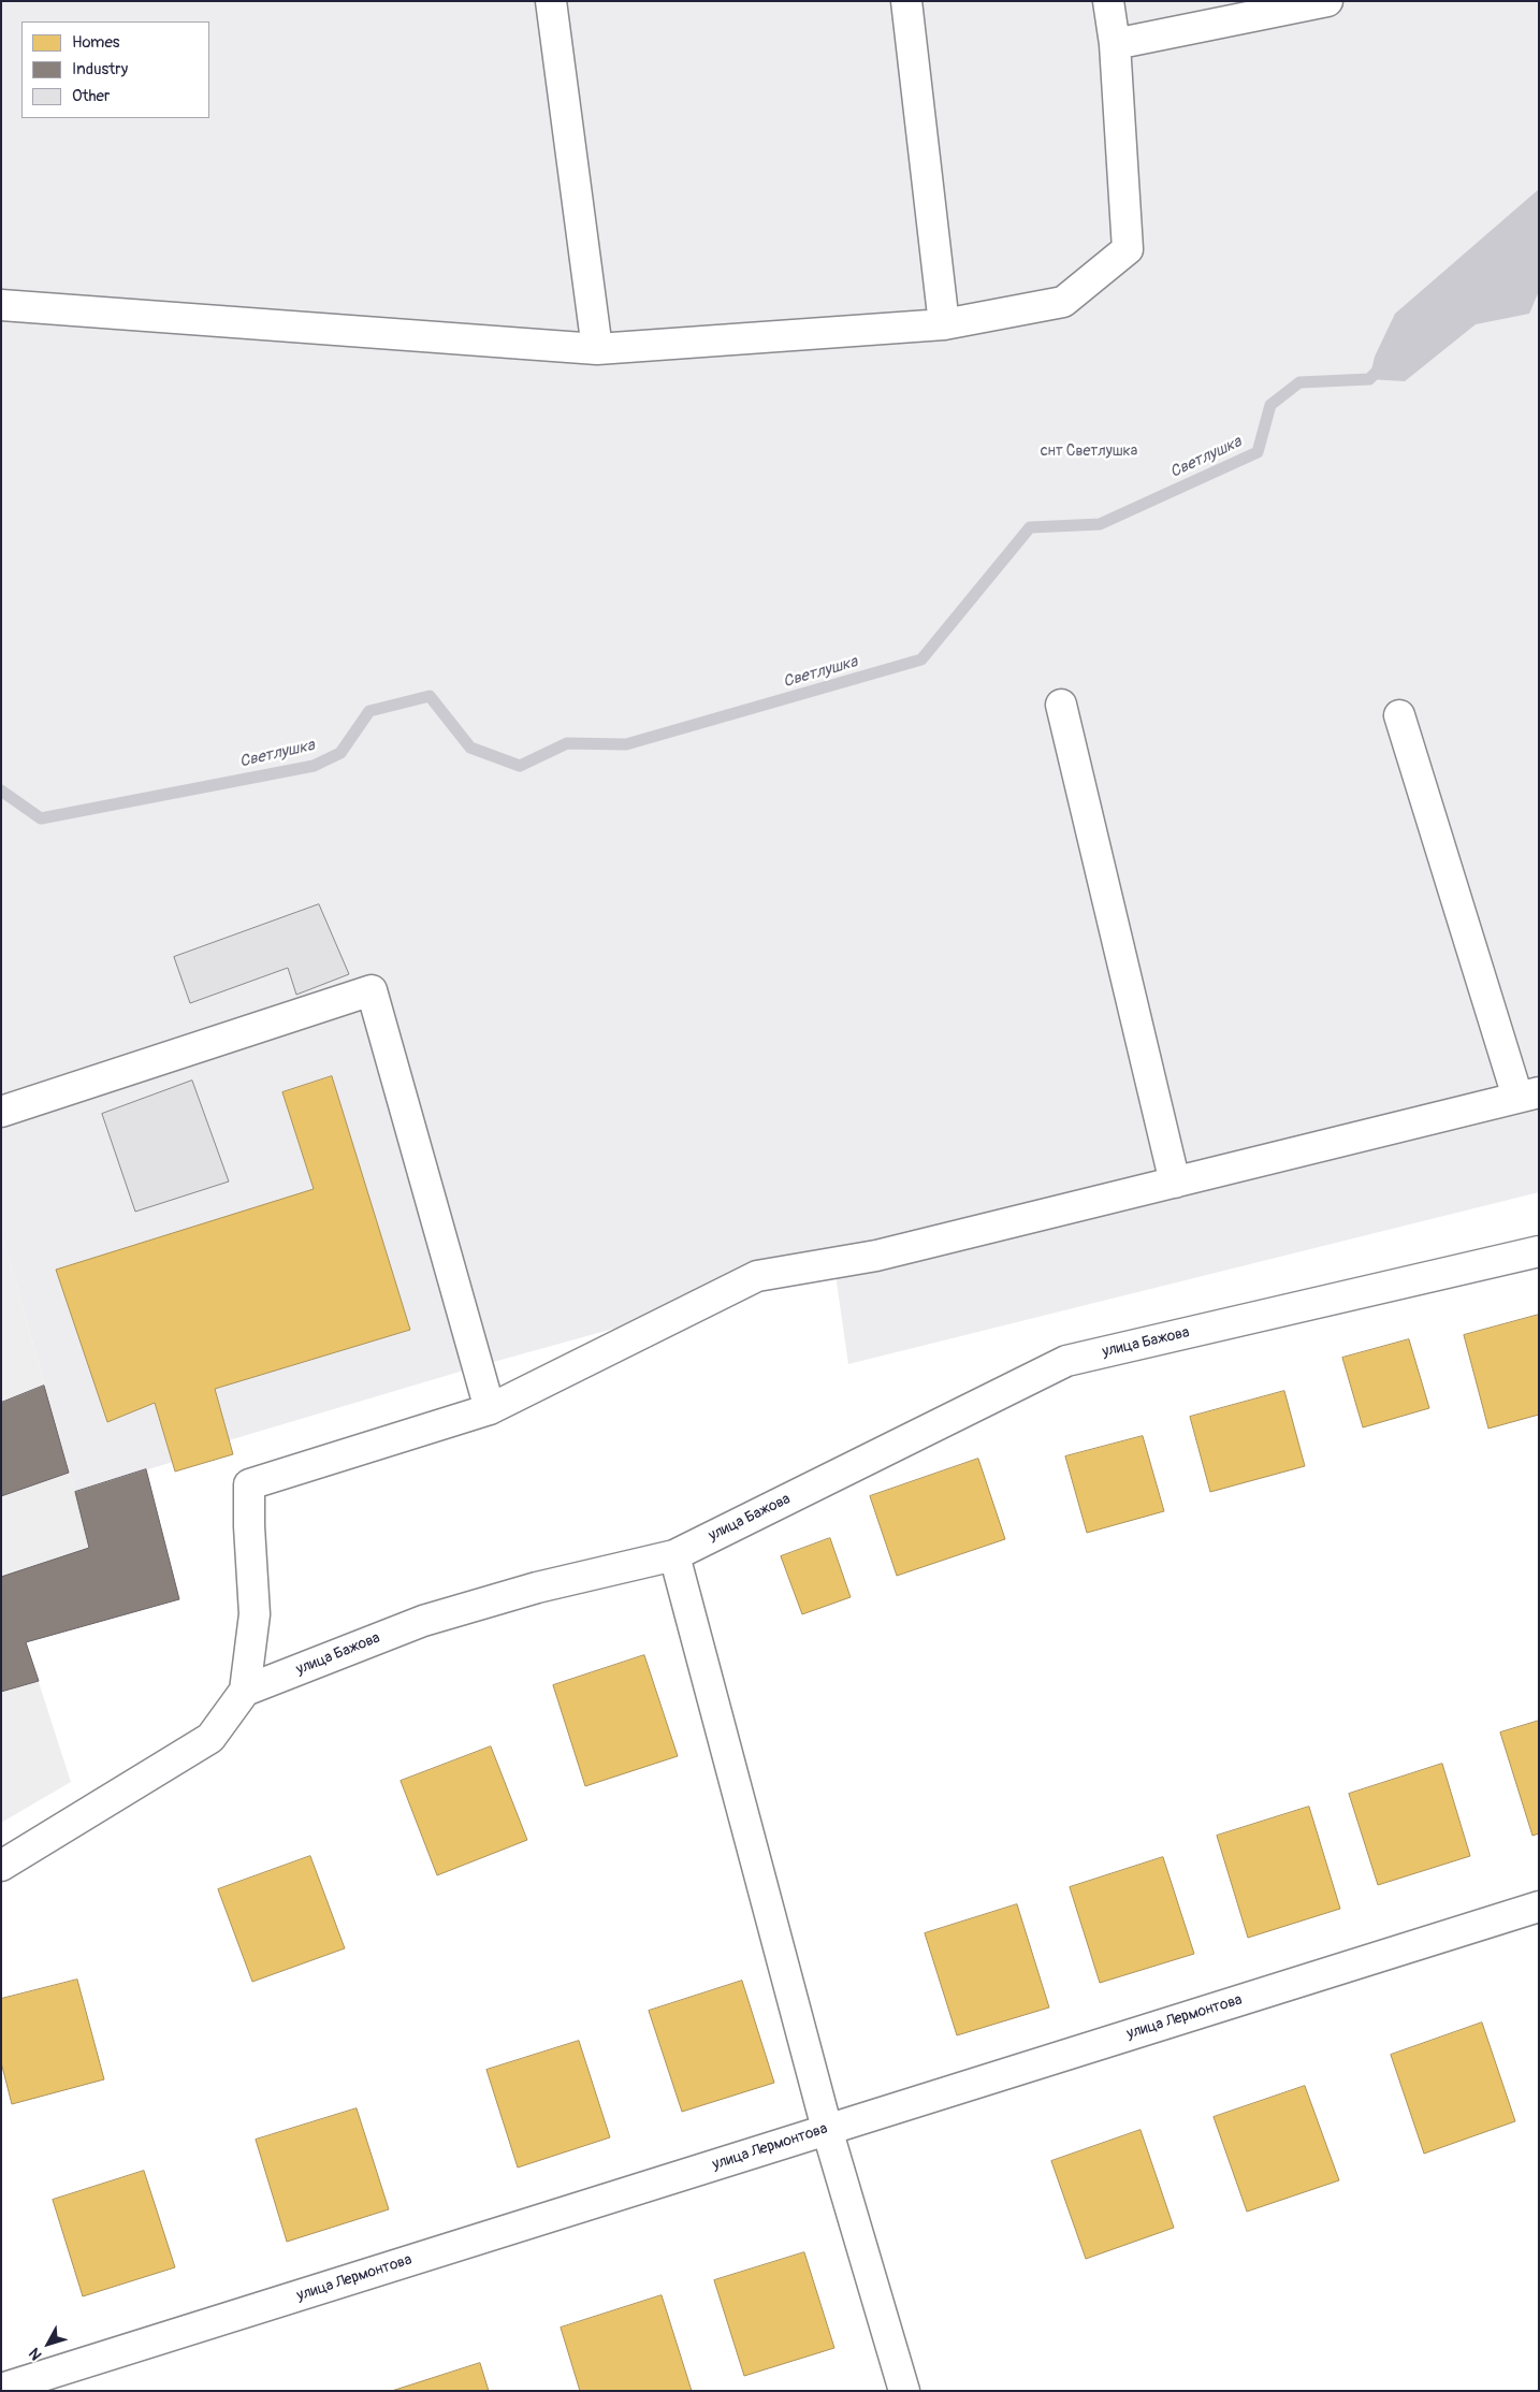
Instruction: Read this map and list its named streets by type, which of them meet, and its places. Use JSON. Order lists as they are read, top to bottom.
{
  "streets": {
    "street": ["улица Бажова", "улица Лермонтова"]
  },
  "water": ["Светлушка"],
  "parks": ["снт Светлушка"],
  "legend": ["Homes", "Industry", "Other"],
  "north": "bottom left"
}
